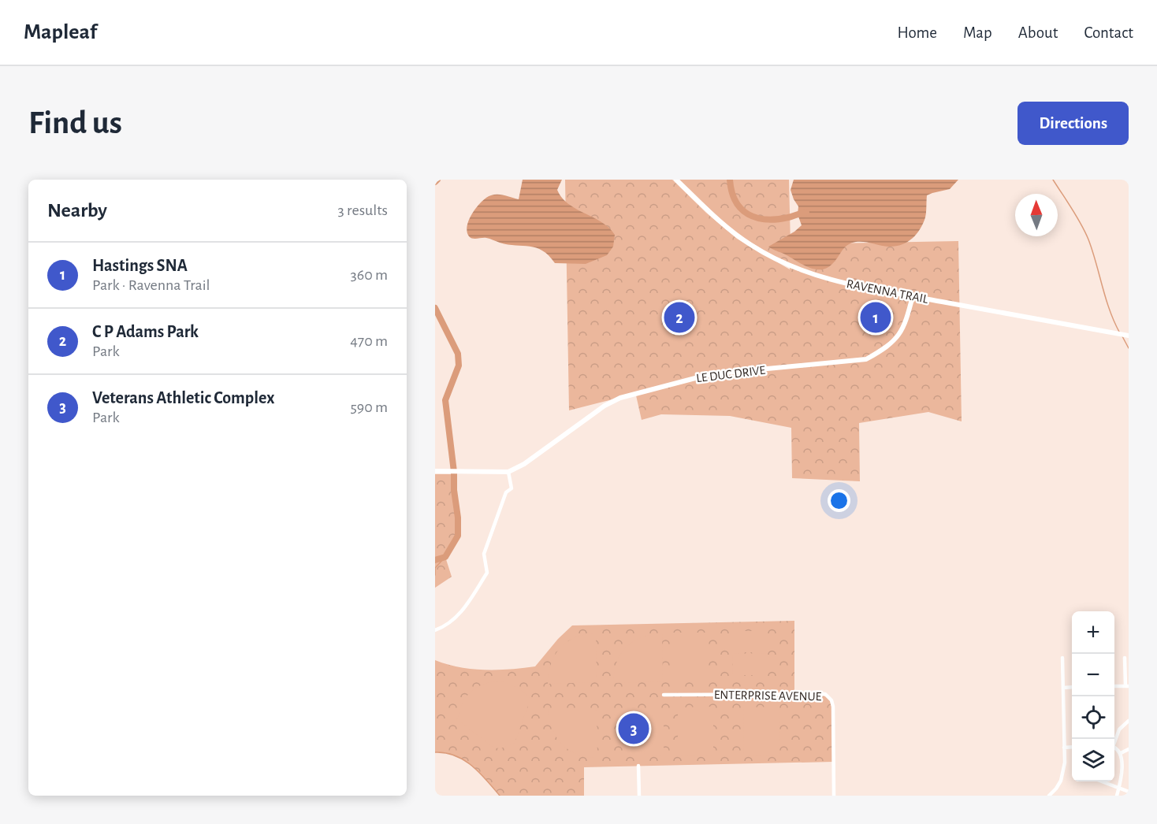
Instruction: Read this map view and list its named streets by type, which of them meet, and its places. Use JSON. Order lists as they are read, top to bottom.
{
  "streets": {
    "street": ["RAVENNA TRAIL", "LE DUC DRIVE", "ENTERPRISE AVENUE"]
  },
  "crossings": [
    ["RAVENNA TRAIL", "LE DUC DRIVE"]
  ],
  "north": "top",
  "page": {
    "header": "Mapleaf",
    "nav": [
      "Home",
      "Map",
      "About",
      "Contact"
    ],
    "buttons": "Directions",
    "title": "Find us",
    "heading": ["Nearby", "3 results"],
    "list": [
      {
        "mark": "1",
        "name": "Hastings SNA",
        "note": "Park · Ravenna Trail",
        "value": "360 m"
      },
      {
        "mark": "2",
        "name": "C P Adams Park",
        "note": "Park",
        "value": "470 m"
      },
      {
        "mark": "3",
        "name": "Veterans Athletic Complex",
        "note": "Park",
        "value": "590 m"
      }
    ],
    "pins": ["1", "2", "3"],
    "map_buttons": ["+", "−"]
  }
}
